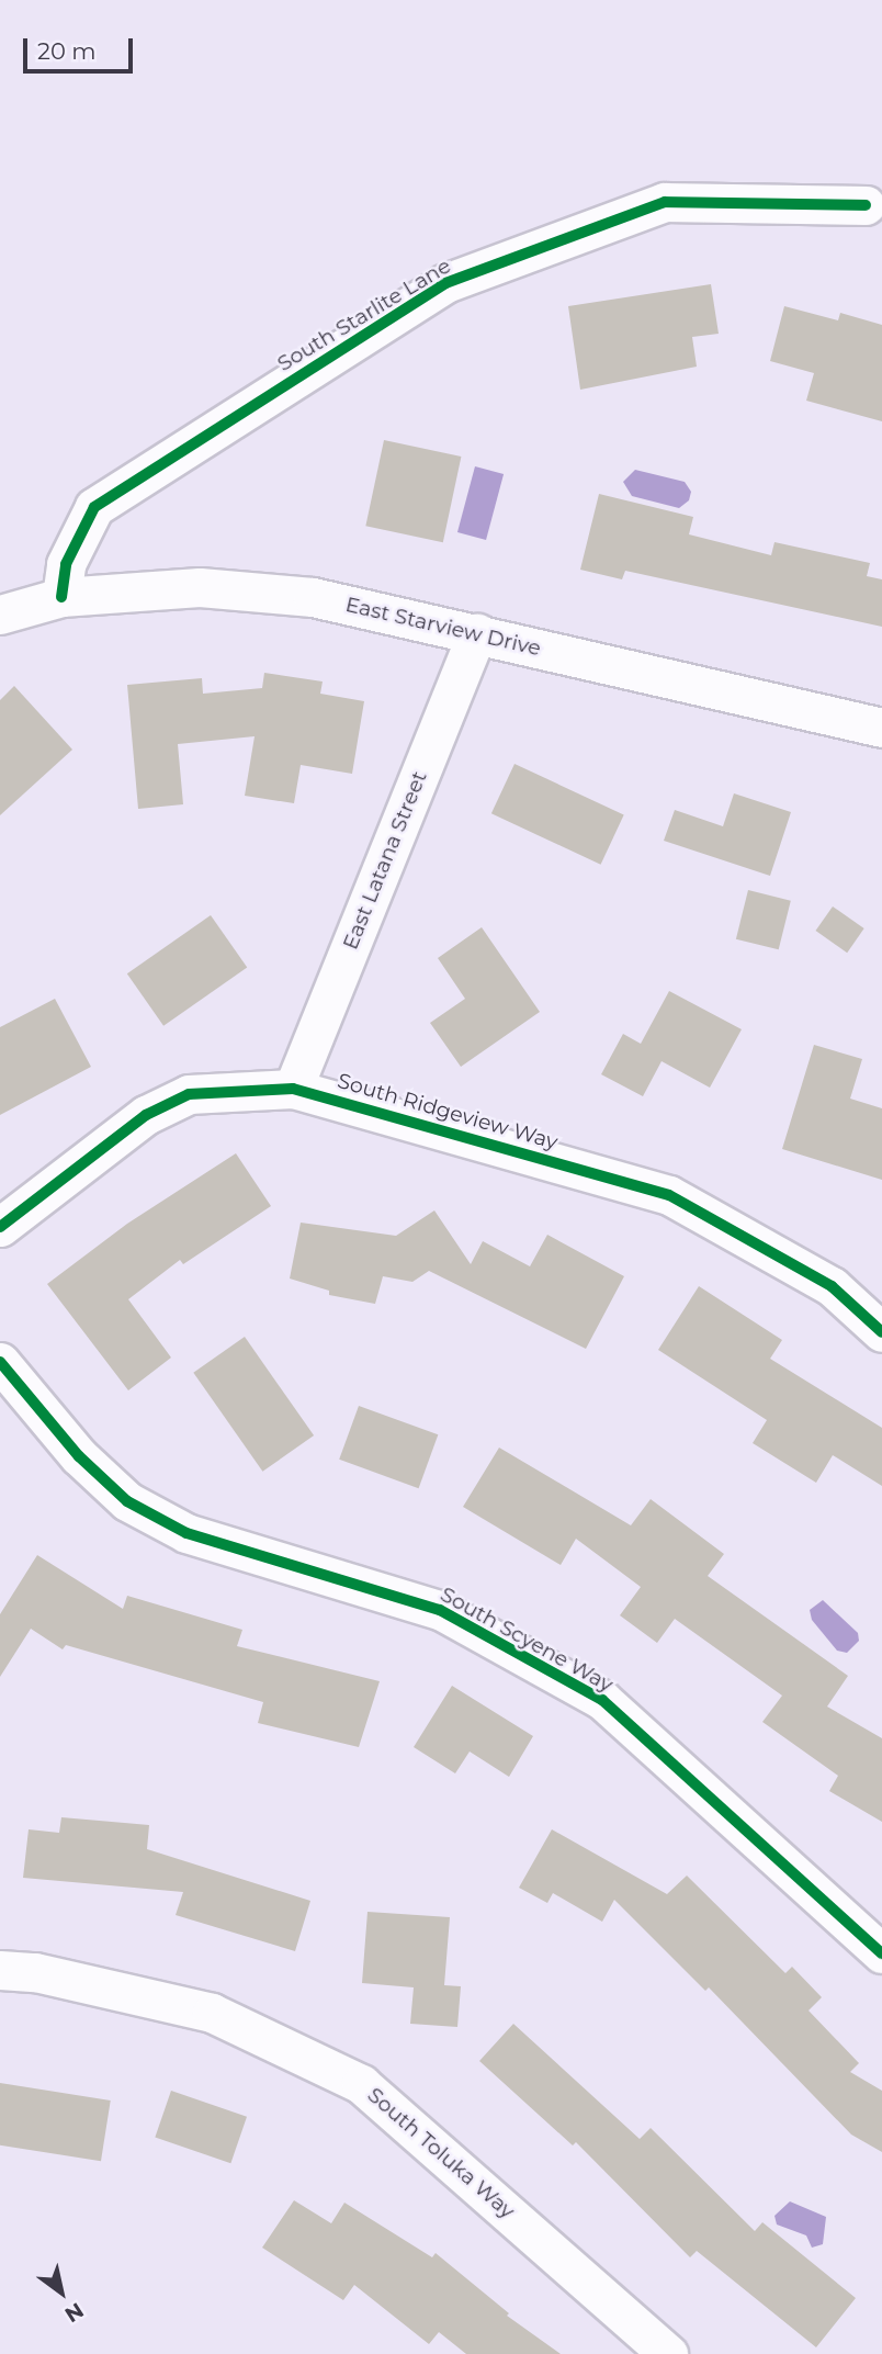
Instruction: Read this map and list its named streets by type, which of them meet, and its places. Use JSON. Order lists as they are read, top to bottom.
{
  "streets": {
    "street": [
      "South Starlite Lane",
      "East Starview Drive",
      "East Latana Street",
      "South Ridgeview Way",
      "South Scyene Way",
      "South Toluka Way"
    ]
  },
  "crossings": [
    ["South Starlite Lane", "East Starview Drive"],
    ["East Starview Drive", "East Latana Street"],
    ["East Latana Street", "South Ridgeview Way"]
  ],
  "scale_bar": "20 m",
  "north": "bottom right"
}
